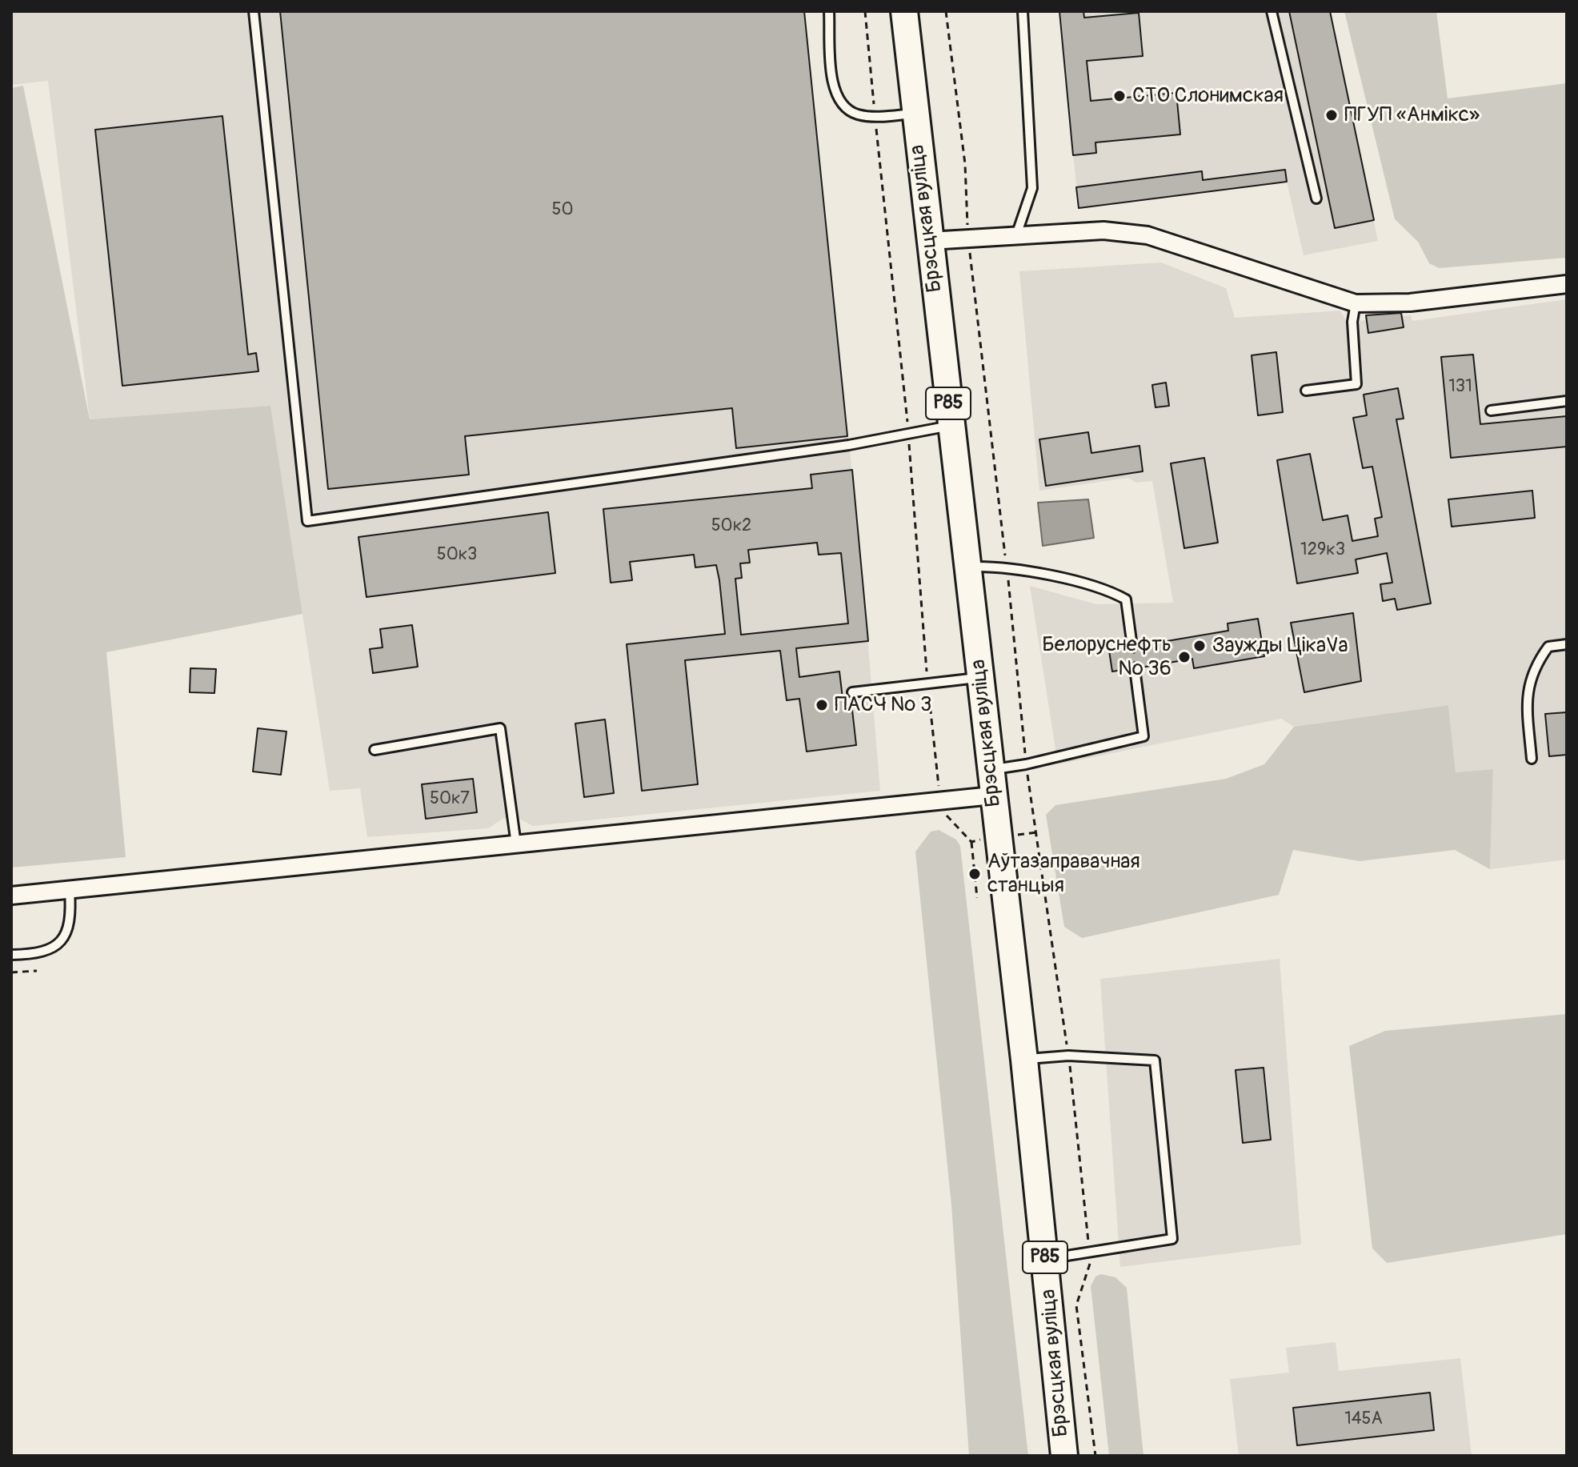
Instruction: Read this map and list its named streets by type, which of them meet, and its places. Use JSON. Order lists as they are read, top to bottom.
{
  "streets": {
    "main road": ["Брэсцкая вуліца", "Р85"]
  },
  "places": [
    "СТО Слонимская",
    "ПГУП «Анмікс»",
    "Заужды ЦікаVа",
    "Белоруснефть № 36",
    "ПАСЧ № 3",
    "Аўтазаправачная станцыя"
  ],
  "house_numbers": [
    "50",
    "131",
    "50к2",
    "129к3",
    "50к3",
    "50к7",
    "145А"
  ]
}
